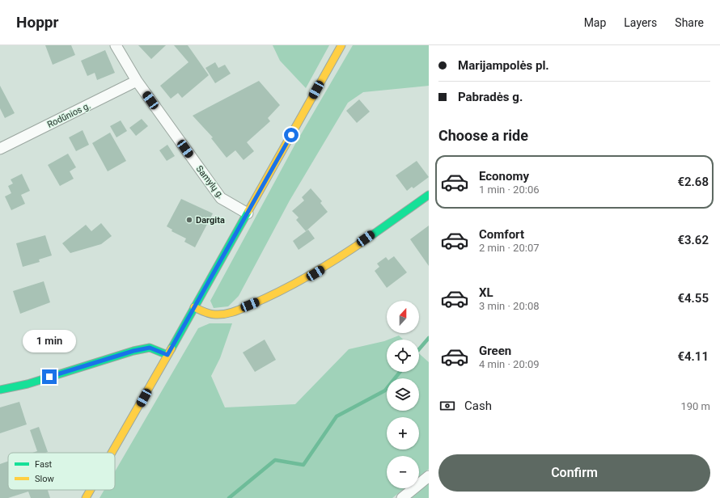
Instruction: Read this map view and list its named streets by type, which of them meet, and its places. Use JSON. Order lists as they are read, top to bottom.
{
  "streets": {
    "street": ["Rodūnios g.", "Samylų g."]
  },
  "crossings": [
    ["Rodūnios g.", "Samylų g."]
  ],
  "places": ["Dargita"],
  "legend": ["Fast", "Slow"],
  "north": "top",
  "page": {
    "header": "Hoppr",
    "nav": ["Map", "Layers", "Share"],
    "banner": ["Marijampolės pl.", "Pabradės g."],
    "heading": "Choose a ride",
    "list": [
      {
        "name": "Economy",
        "note": "1 min · 20:06",
        "value": "€2.68"
      },
      {
        "name": "Comfort",
        "note": "2 min · 20:07",
        "value": "€3.62"
      },
      {
        "name": "XL",
        "note": "3 min · 20:08",
        "value": "€4.55"
      },
      {
        "name": "Green",
        "note": "4 min · 20:09",
        "value": "€4.11"
      }
    ],
    "map_buttons": ["+", "−"],
    "bubble": "1 min",
    "pay": ["Cash", "190 m"],
    "buttons": "Confirm"
  }
}
